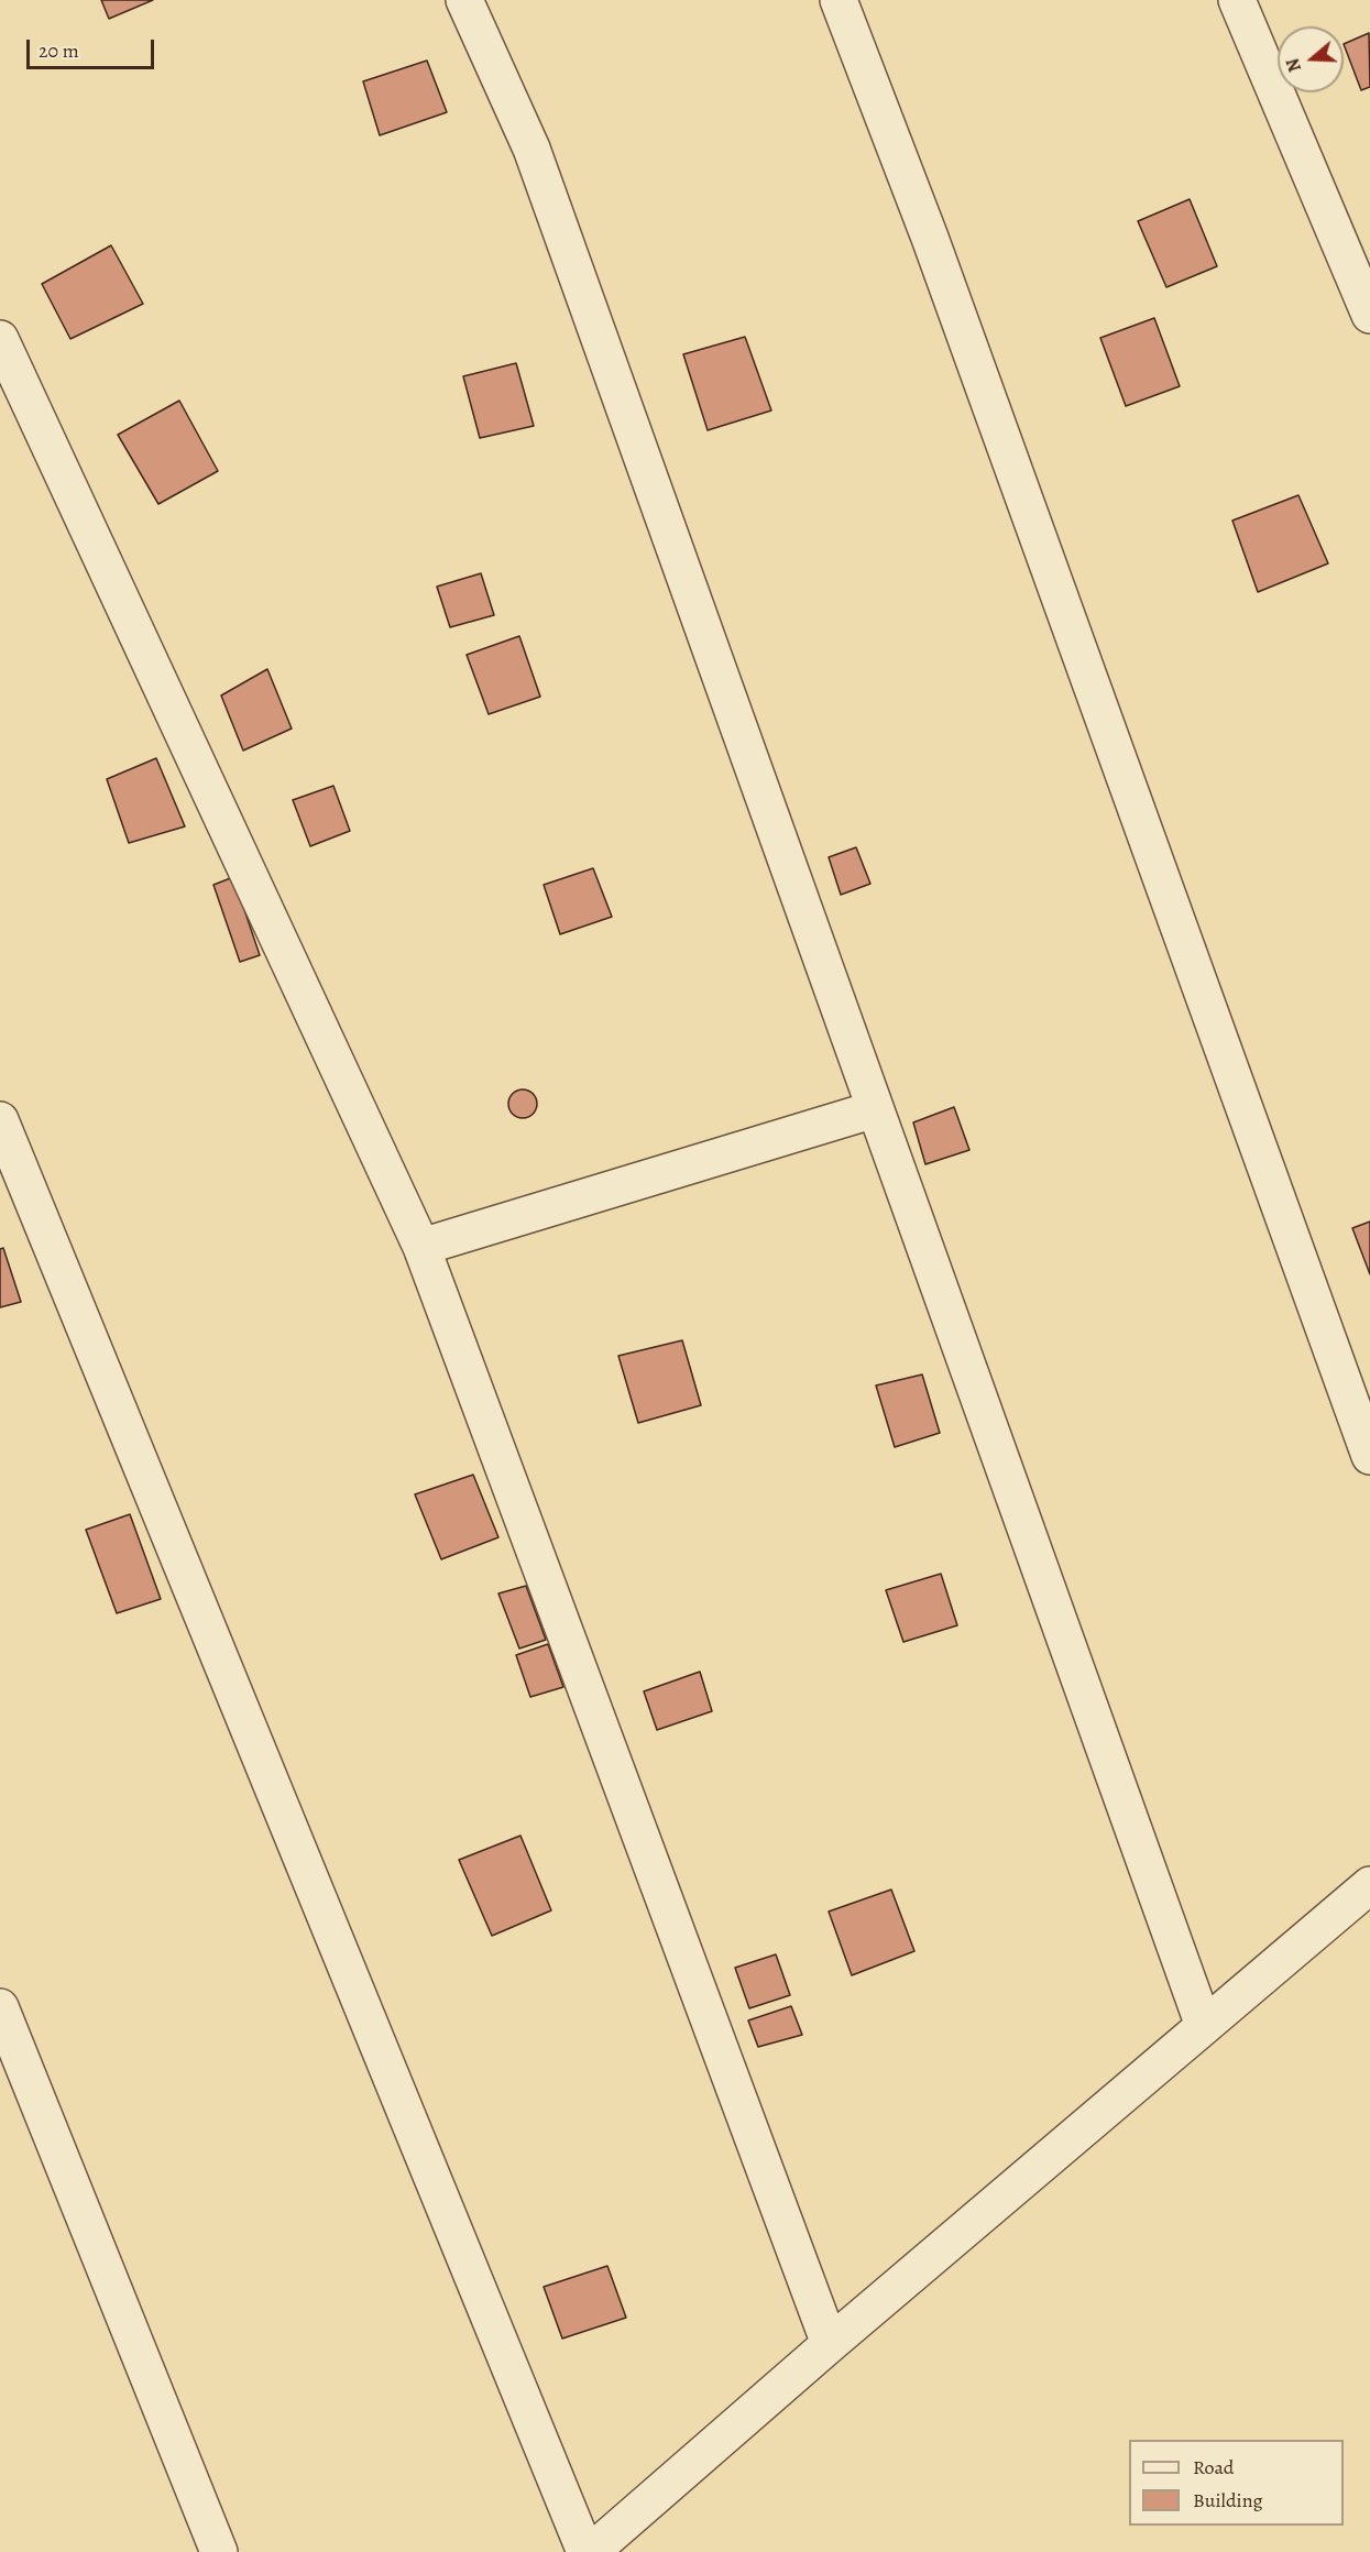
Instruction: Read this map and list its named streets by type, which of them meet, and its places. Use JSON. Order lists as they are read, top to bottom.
{
  "legend": ["Road", "Building"],
  "scale_bar": "20 m",
  "north": "left"
}
